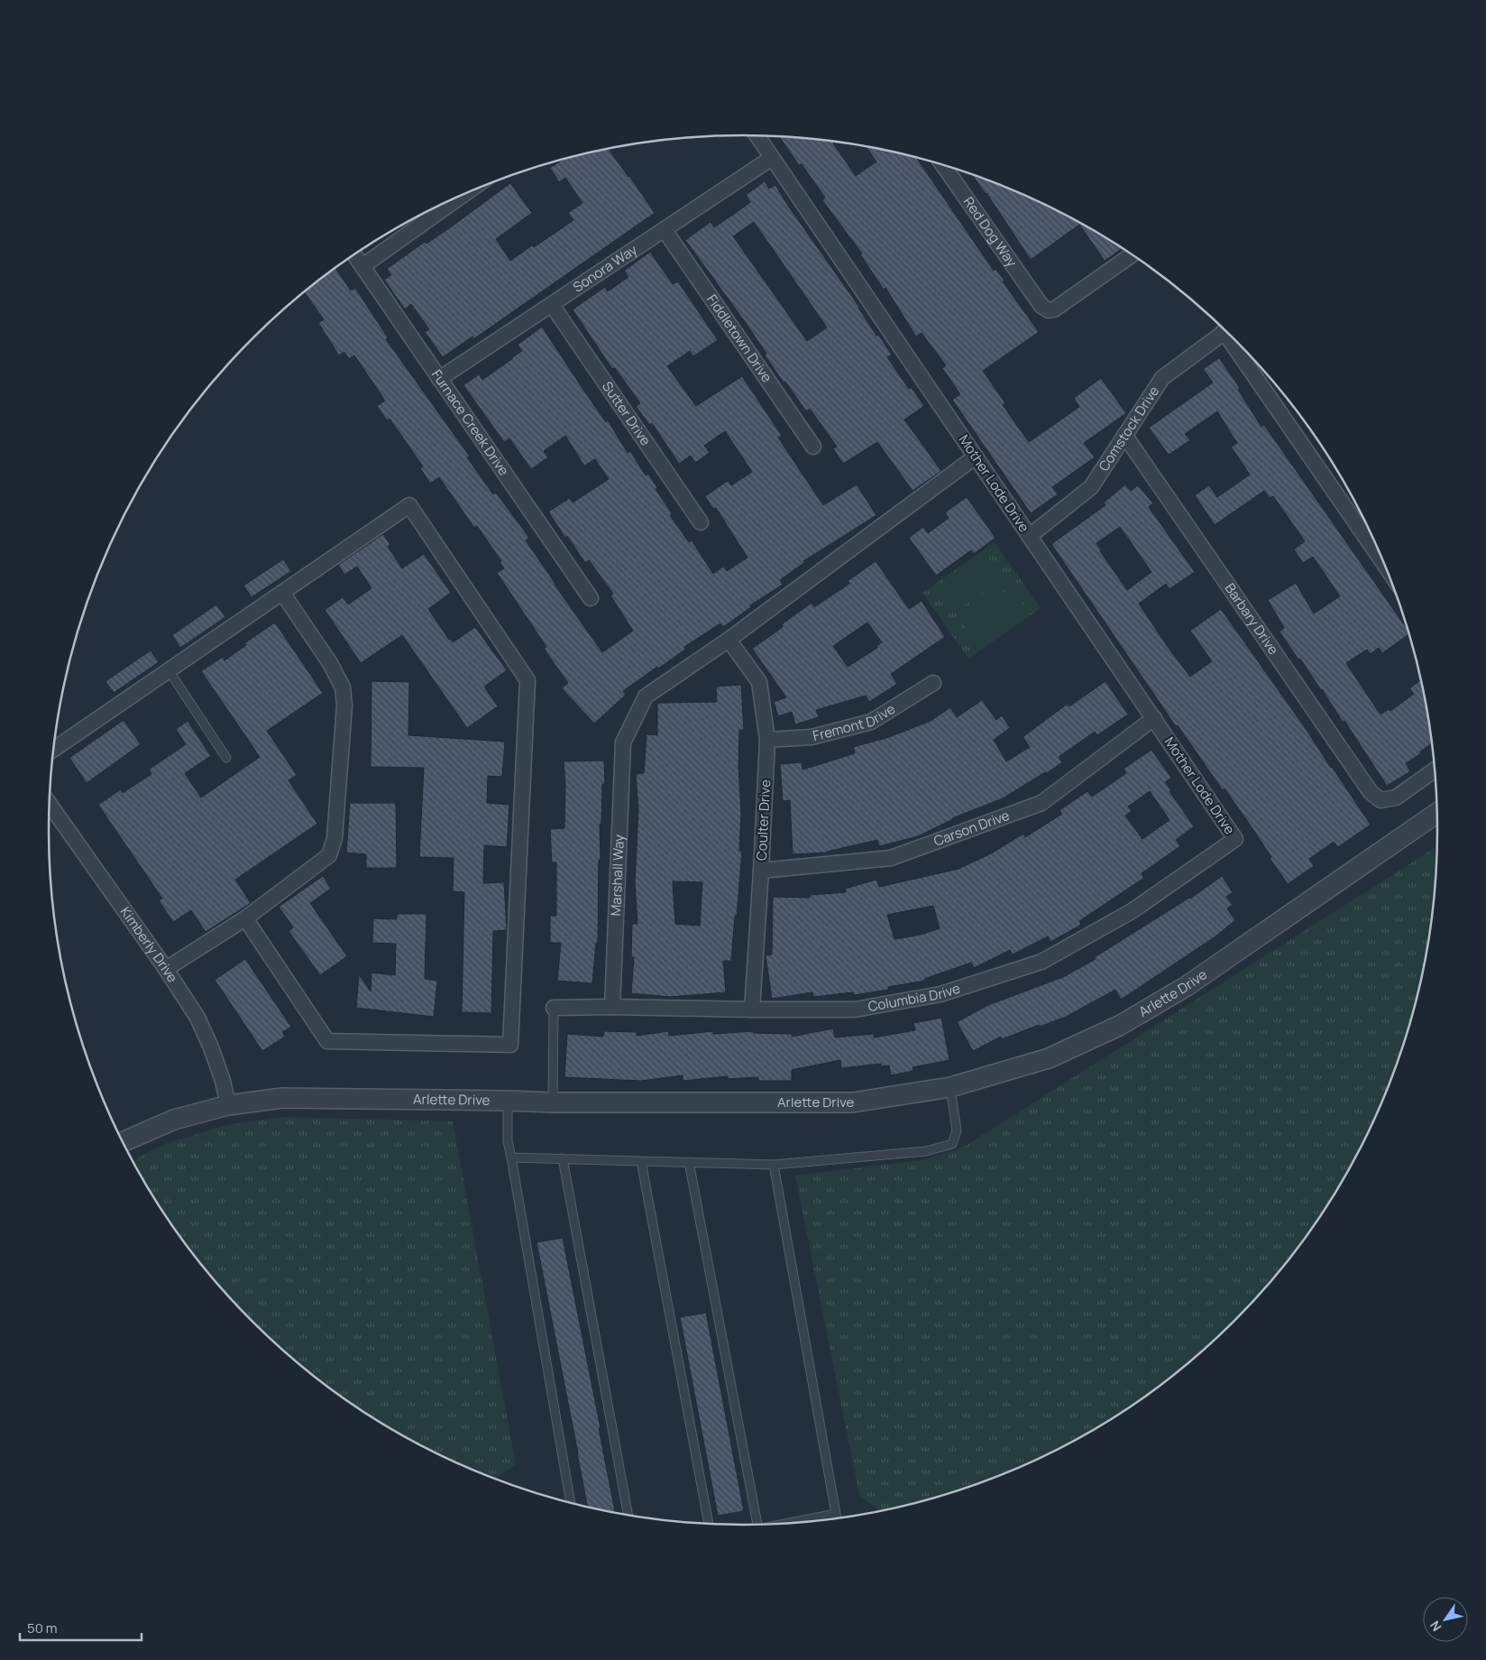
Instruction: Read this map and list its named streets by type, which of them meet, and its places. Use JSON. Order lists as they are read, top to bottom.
{
  "streets": {
    "street": [
      "Red Dog Way",
      "Sonora Way",
      "Fiddletown Drive",
      "Sutter Drive",
      "Furnace Creek Drive",
      "Comstock Drive",
      "Mother Lode Drive",
      "Barbary Drive",
      "Fremont Drive",
      "Coulter Drive",
      "Carson Drive",
      "Marshall Way",
      "Kimberly Drive",
      "Arlette Drive",
      "Columbia Drive"
    ]
  },
  "crossings": [
    ["Sonora Way", "Fiddletown Drive"],
    ["Sonora Way", "Sutter Drive"],
    ["Sonora Way", "Furnace Creek Drive"],
    ["Sonora Way", "Mother Lode Drive"],
    ["Comstock Drive", "Mother Lode Drive"],
    ["Comstock Drive", "Barbary Drive"],
    ["Mother Lode Drive", "Carson Drive"],
    ["Mother Lode Drive", "Columbia Drive"],
    ["Fremont Drive", "Coulter Drive"],
    ["Coulter Drive", "Carson Drive"],
    ["Coulter Drive", "Marshall Way"],
    ["Coulter Drive", "Columbia Drive"],
    ["Marshall Way", "Columbia Drive"],
    ["Kimberly Drive", "Arlette Drive"]
  ],
  "scale_bar": "50 m",
  "north": "bottom left"
}
